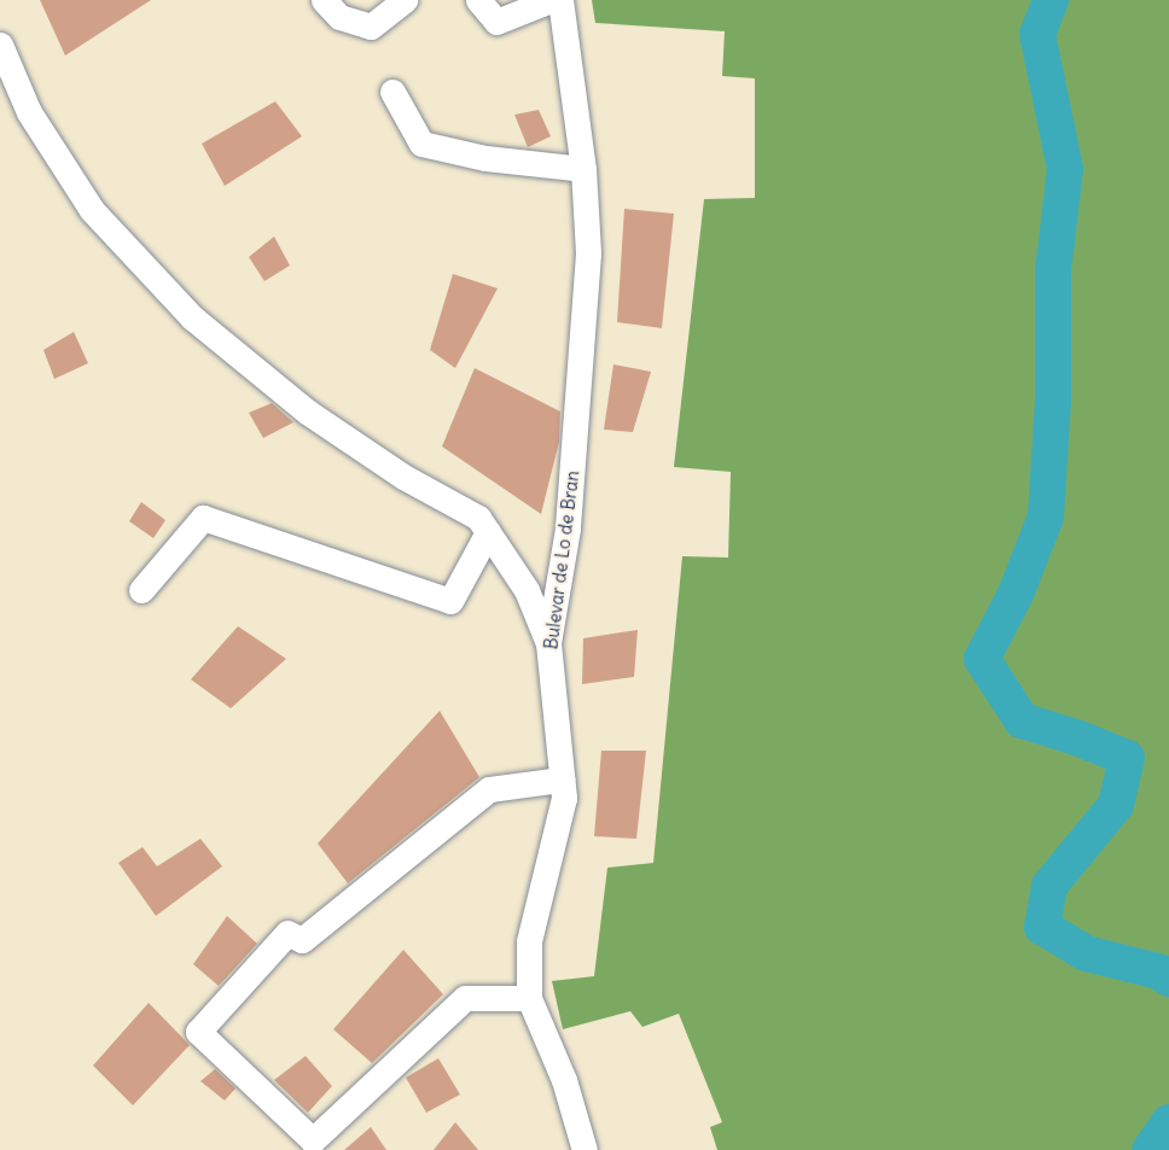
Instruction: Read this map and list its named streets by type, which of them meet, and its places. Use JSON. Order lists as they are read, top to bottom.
{
  "streets": {
    "street": ["Bulevar de Lo de Bran"]
  }
}
